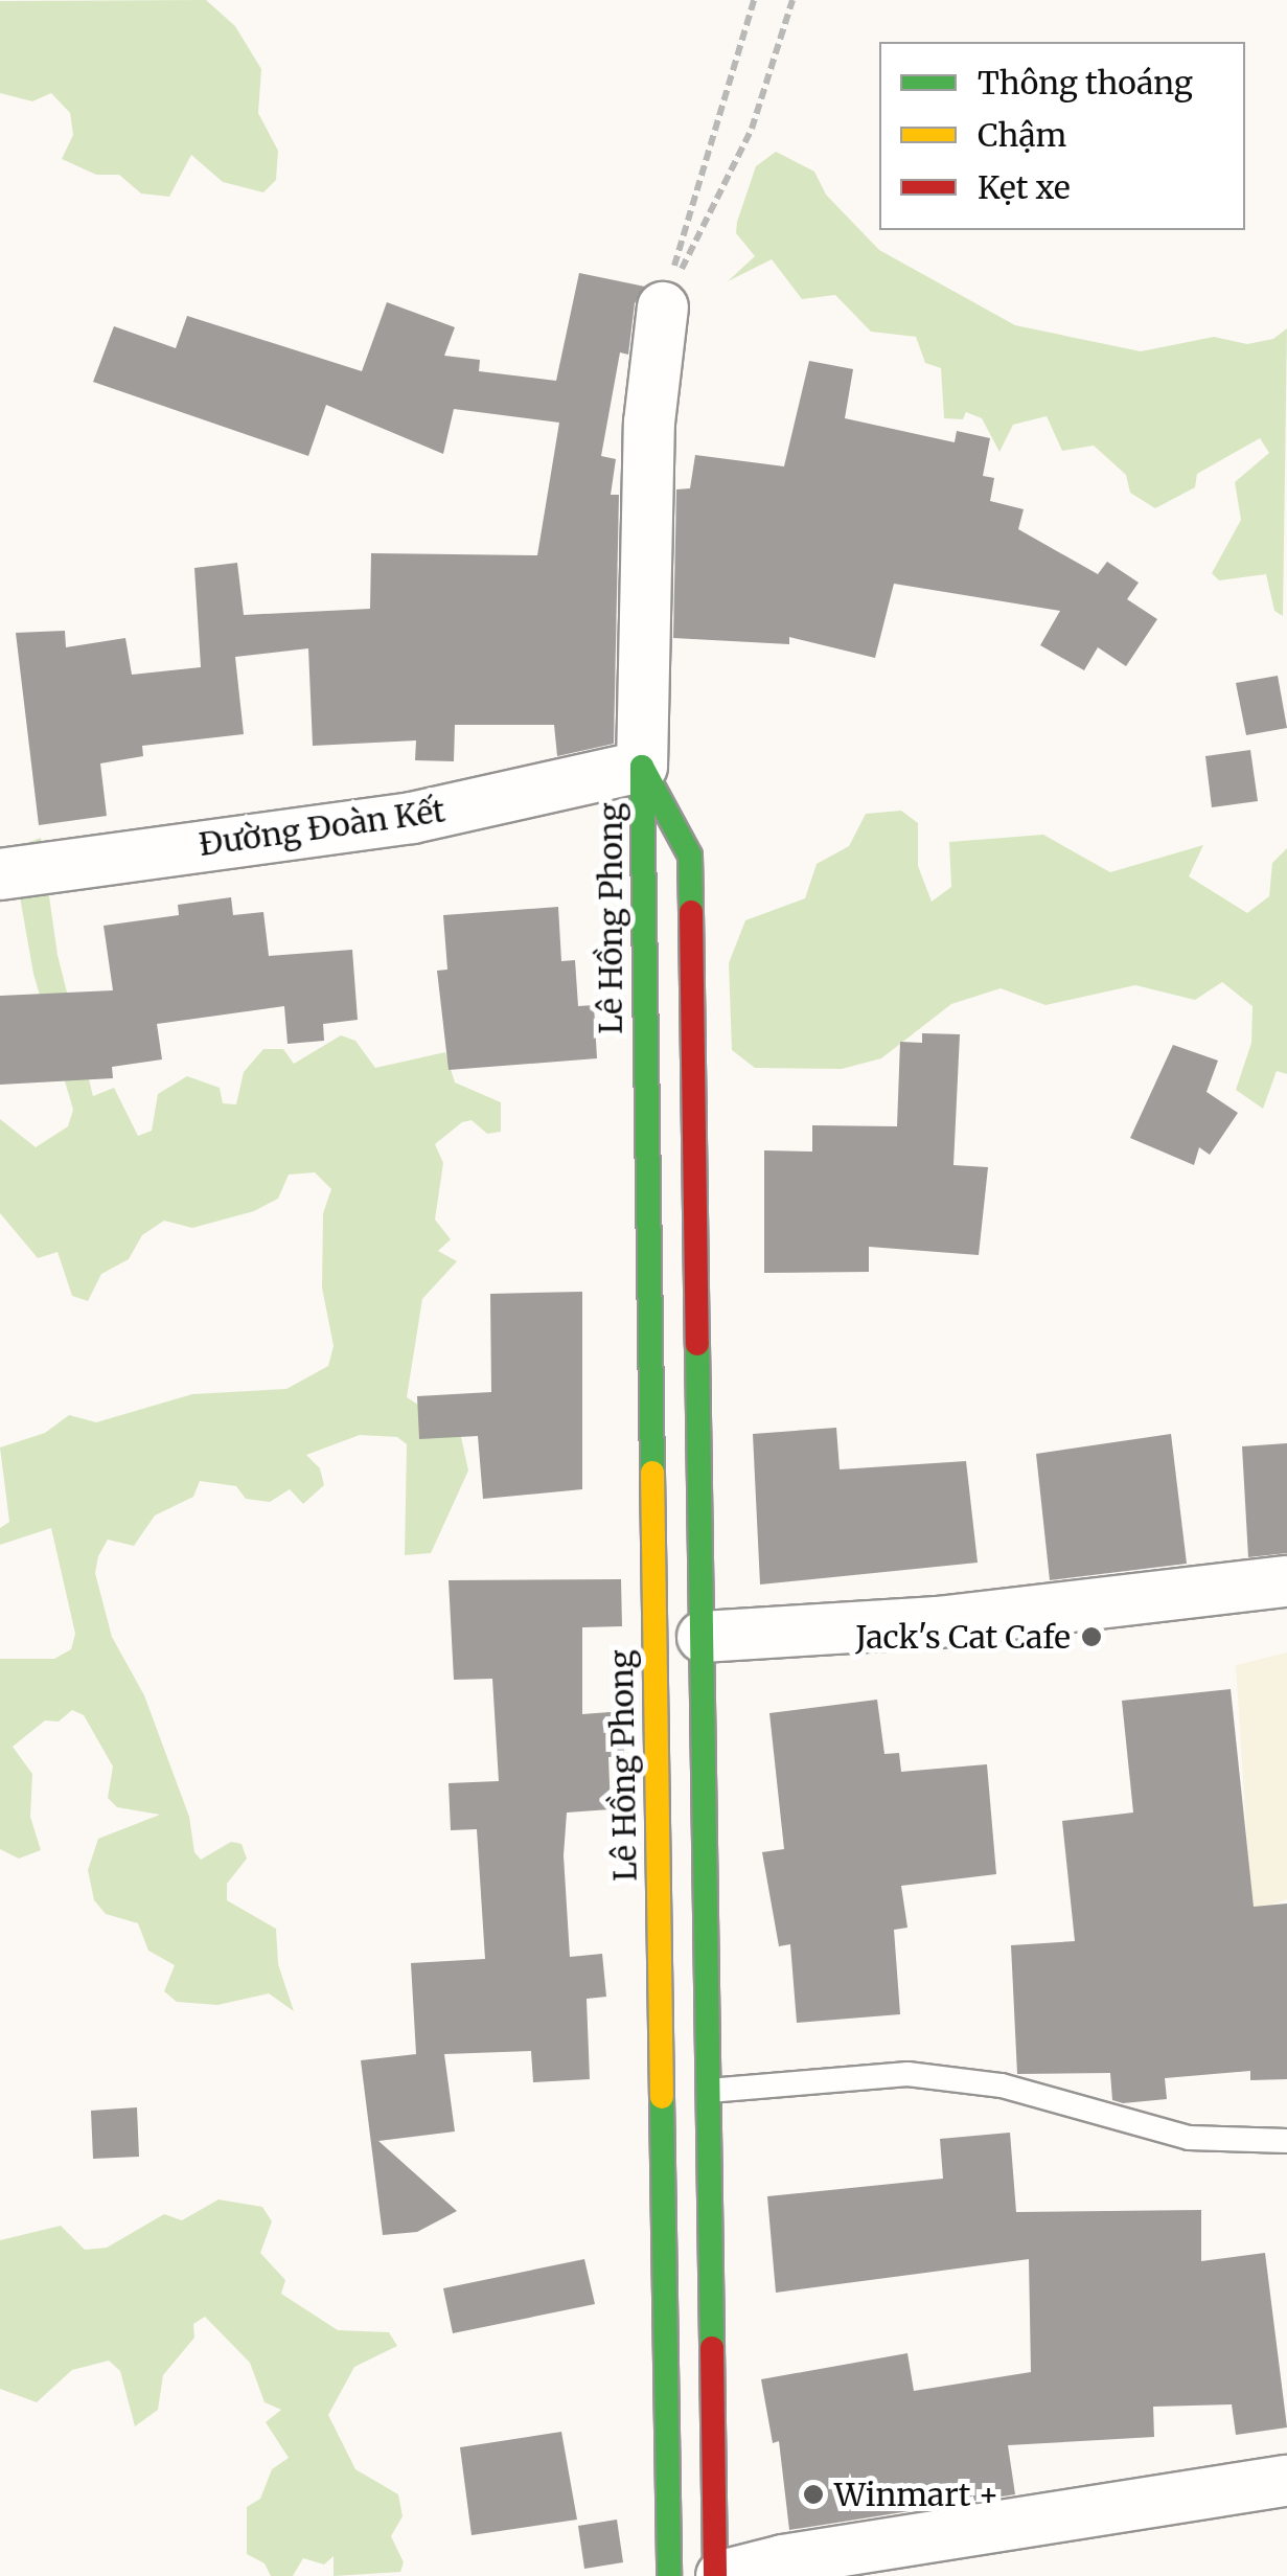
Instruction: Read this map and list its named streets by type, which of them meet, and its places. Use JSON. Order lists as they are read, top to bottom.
{
  "streets": {
    "street": ["Đường Đoàn Kết", "Lê Hồng Phong"]
  },
  "crossings": [
    ["Đường Đoàn Kết", "Lê Hồng Phong"]
  ],
  "places": ["Jack's Cat Cafe", "Winmart +"],
  "legend": ["Thông thoáng", "Chậm", "Kẹt xe"]
}
